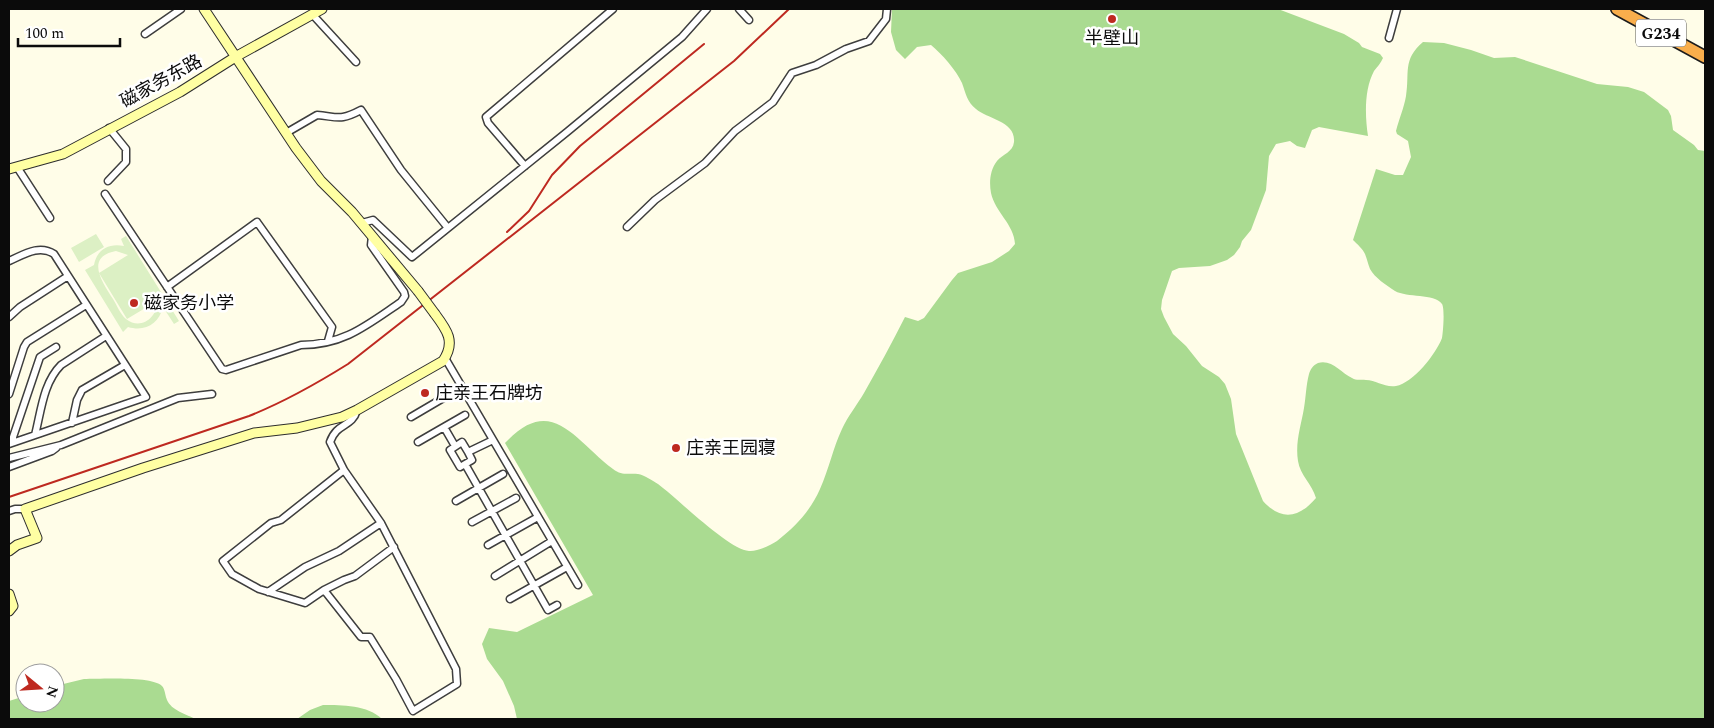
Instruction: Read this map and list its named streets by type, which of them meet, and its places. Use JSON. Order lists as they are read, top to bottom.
{
  "streets": {
    "highway": ["G234"],
    "street": ["磁家务东路"]
  },
  "places": [
    "半壁山",
    "磁家务小学",
    "庄亲王石牌坊",
    "庄亲王园寝"
  ],
  "scale_bar": "100 m",
  "north": "right"
}
